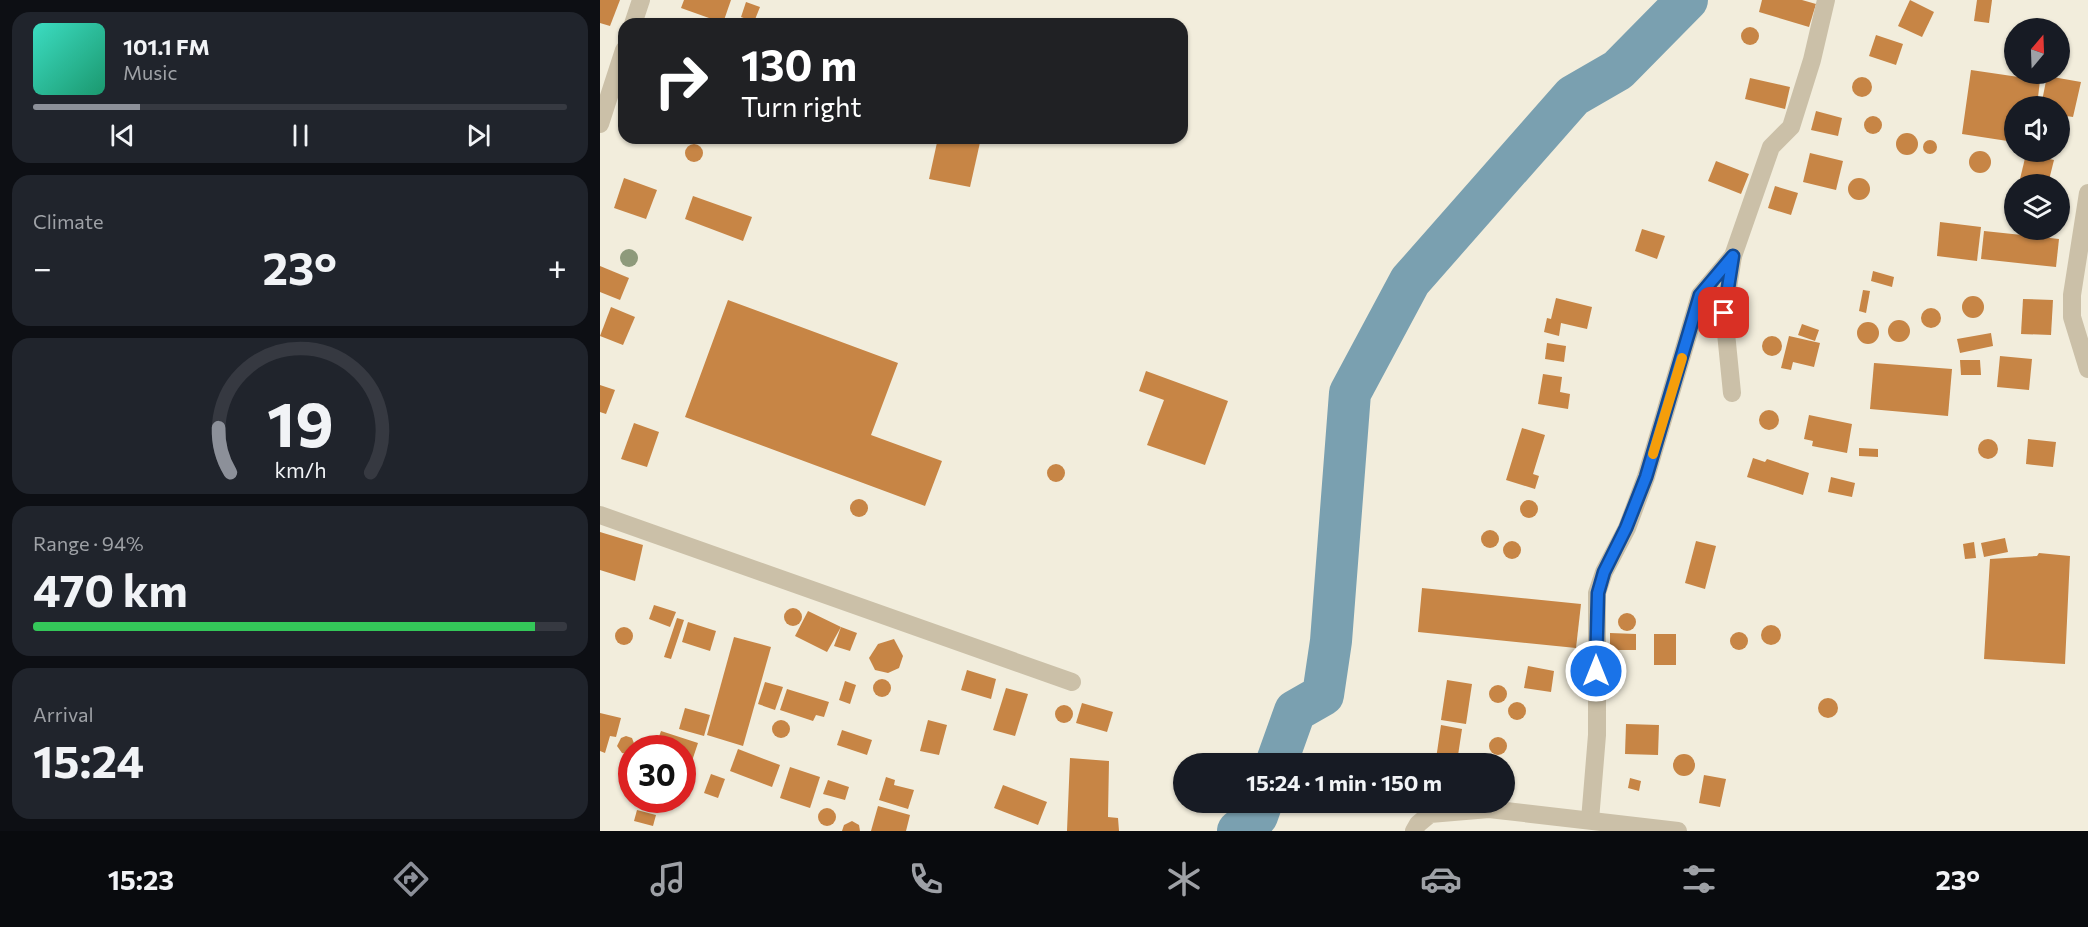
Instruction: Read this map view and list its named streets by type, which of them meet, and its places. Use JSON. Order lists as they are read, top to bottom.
{
  "north": "top",
  "page": {
    "turn": ["130 m", "Turn right"],
    "song": ["101.1 FM", "Music"],
    "tile": [
      "Climate",
      ["Range · 94%", "470 km"],
      ["Arrival", "15:24"]
    ],
    "heat": ["−", "23°", "+"],
    "limit": "30",
    "trip": "15:24 · 1 min · 150 m",
    "tabs": ["15:23", "23°"],
    "gauge": ["19", "km/h"]
  }
}
